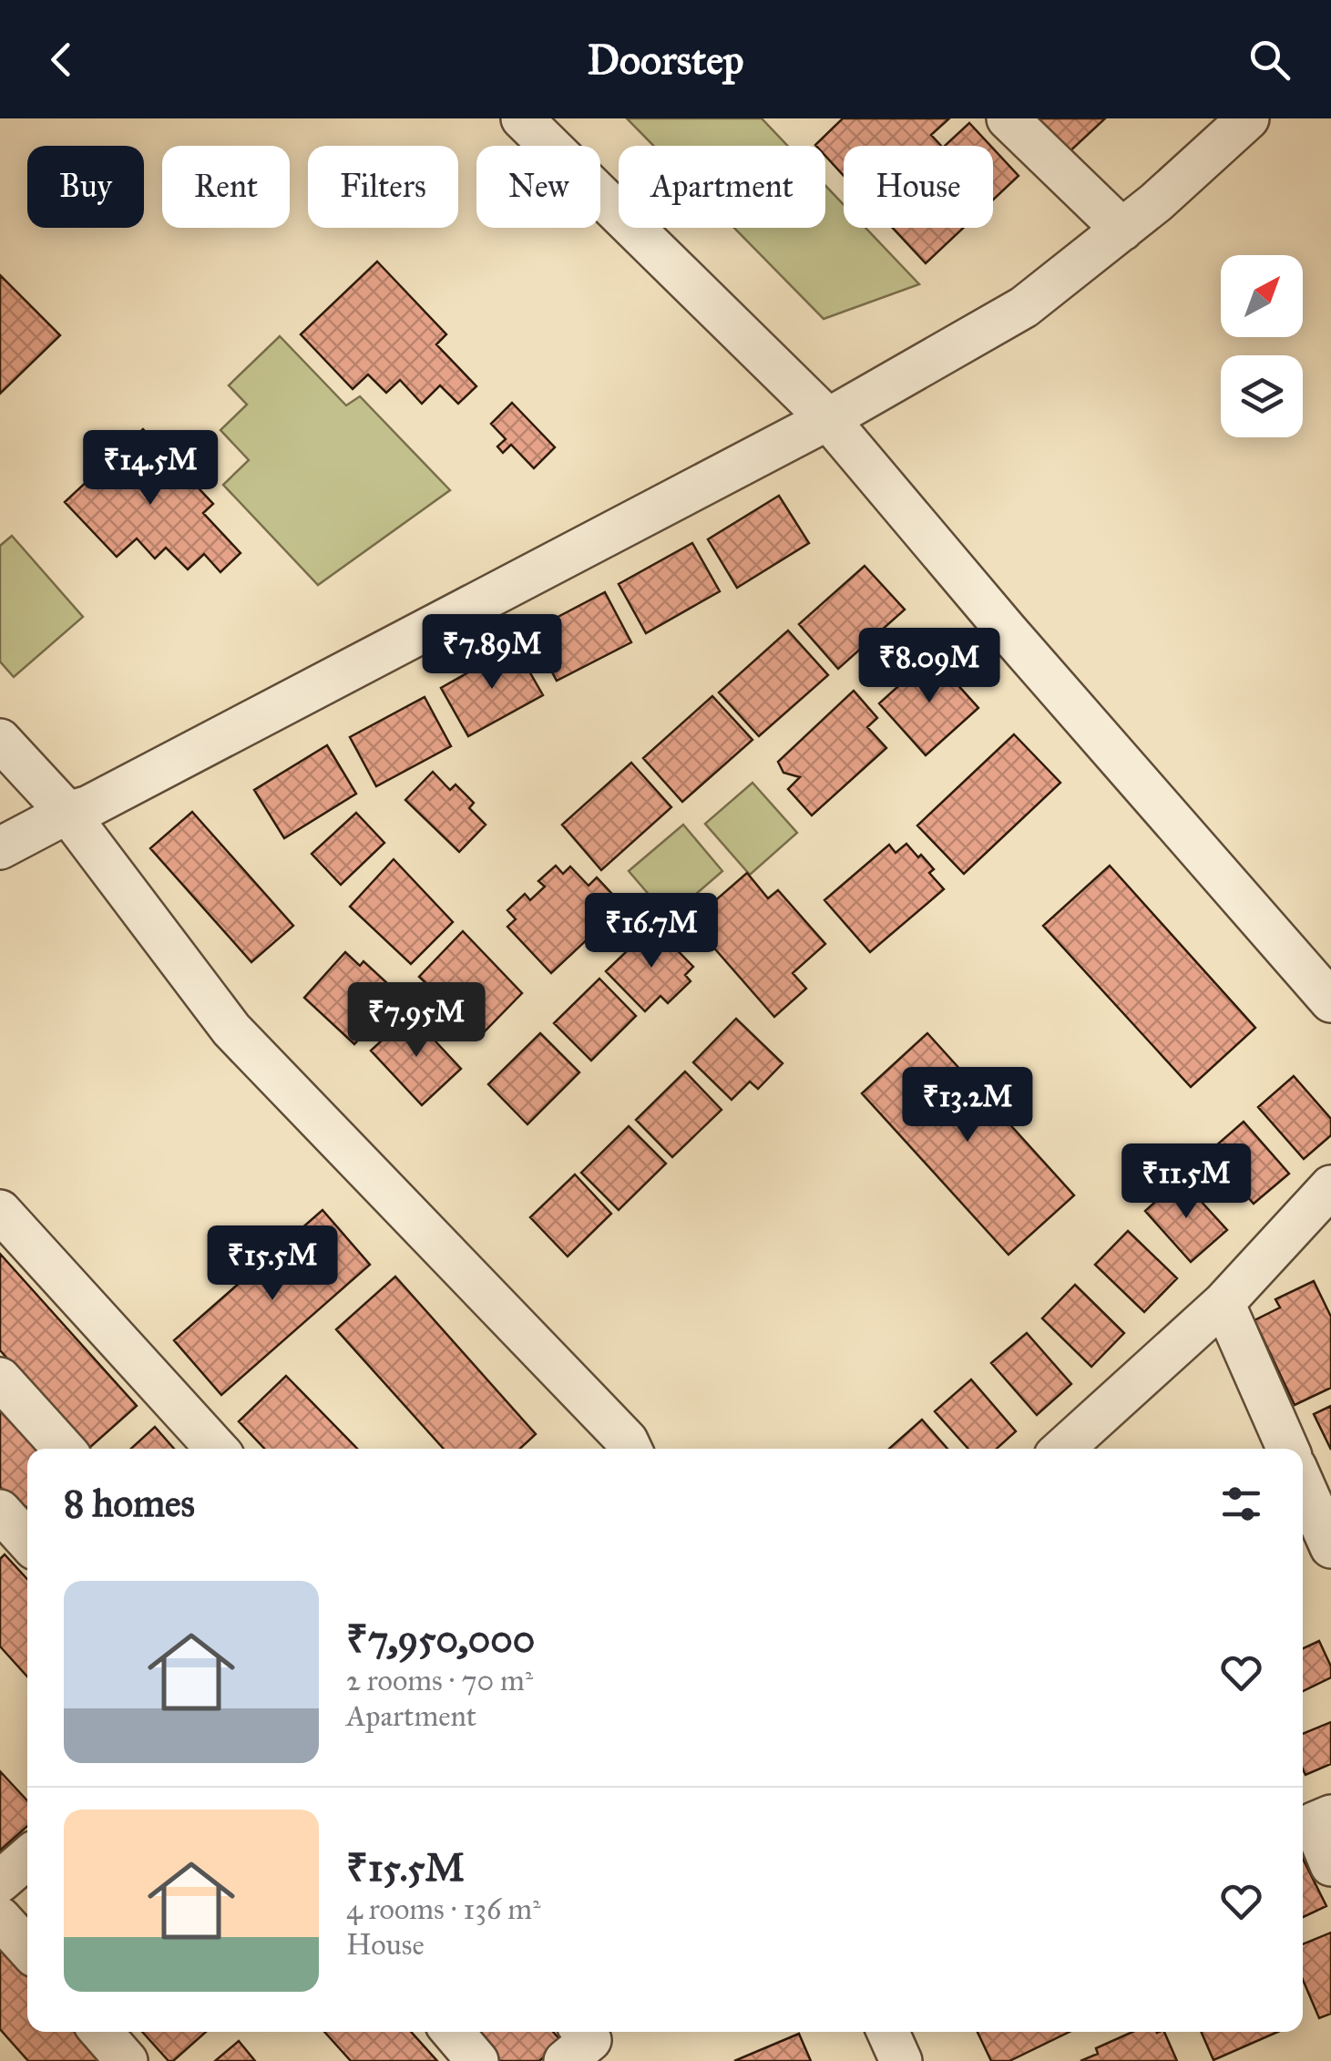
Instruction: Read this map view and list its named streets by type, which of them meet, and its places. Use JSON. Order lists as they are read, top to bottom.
{
  "north": "top right",
  "page": {
    "header": "Doorstep",
    "chip": [
      "Buy",
      "Rent",
      "Filters",
      "New",
      "Apartment",
      "House"
    ],
    "price": [
      "₹14.5M",
      "₹7.89M",
      "₹8.09M",
      "₹16.7M",
      "₹7.95M",
      "₹13.2M",
      "₹11.5M",
      "₹15.5M"
    ],
    "heading": "8 homes",
    "list": [
      {
        "name": "₹7,950,000",
        "note": "2 rooms · 70 m² · Apartment"
      },
      {
        "name": "₹15.5M",
        "note": "4 rooms · 136 m² · House"
      }
    ]
  }
}
